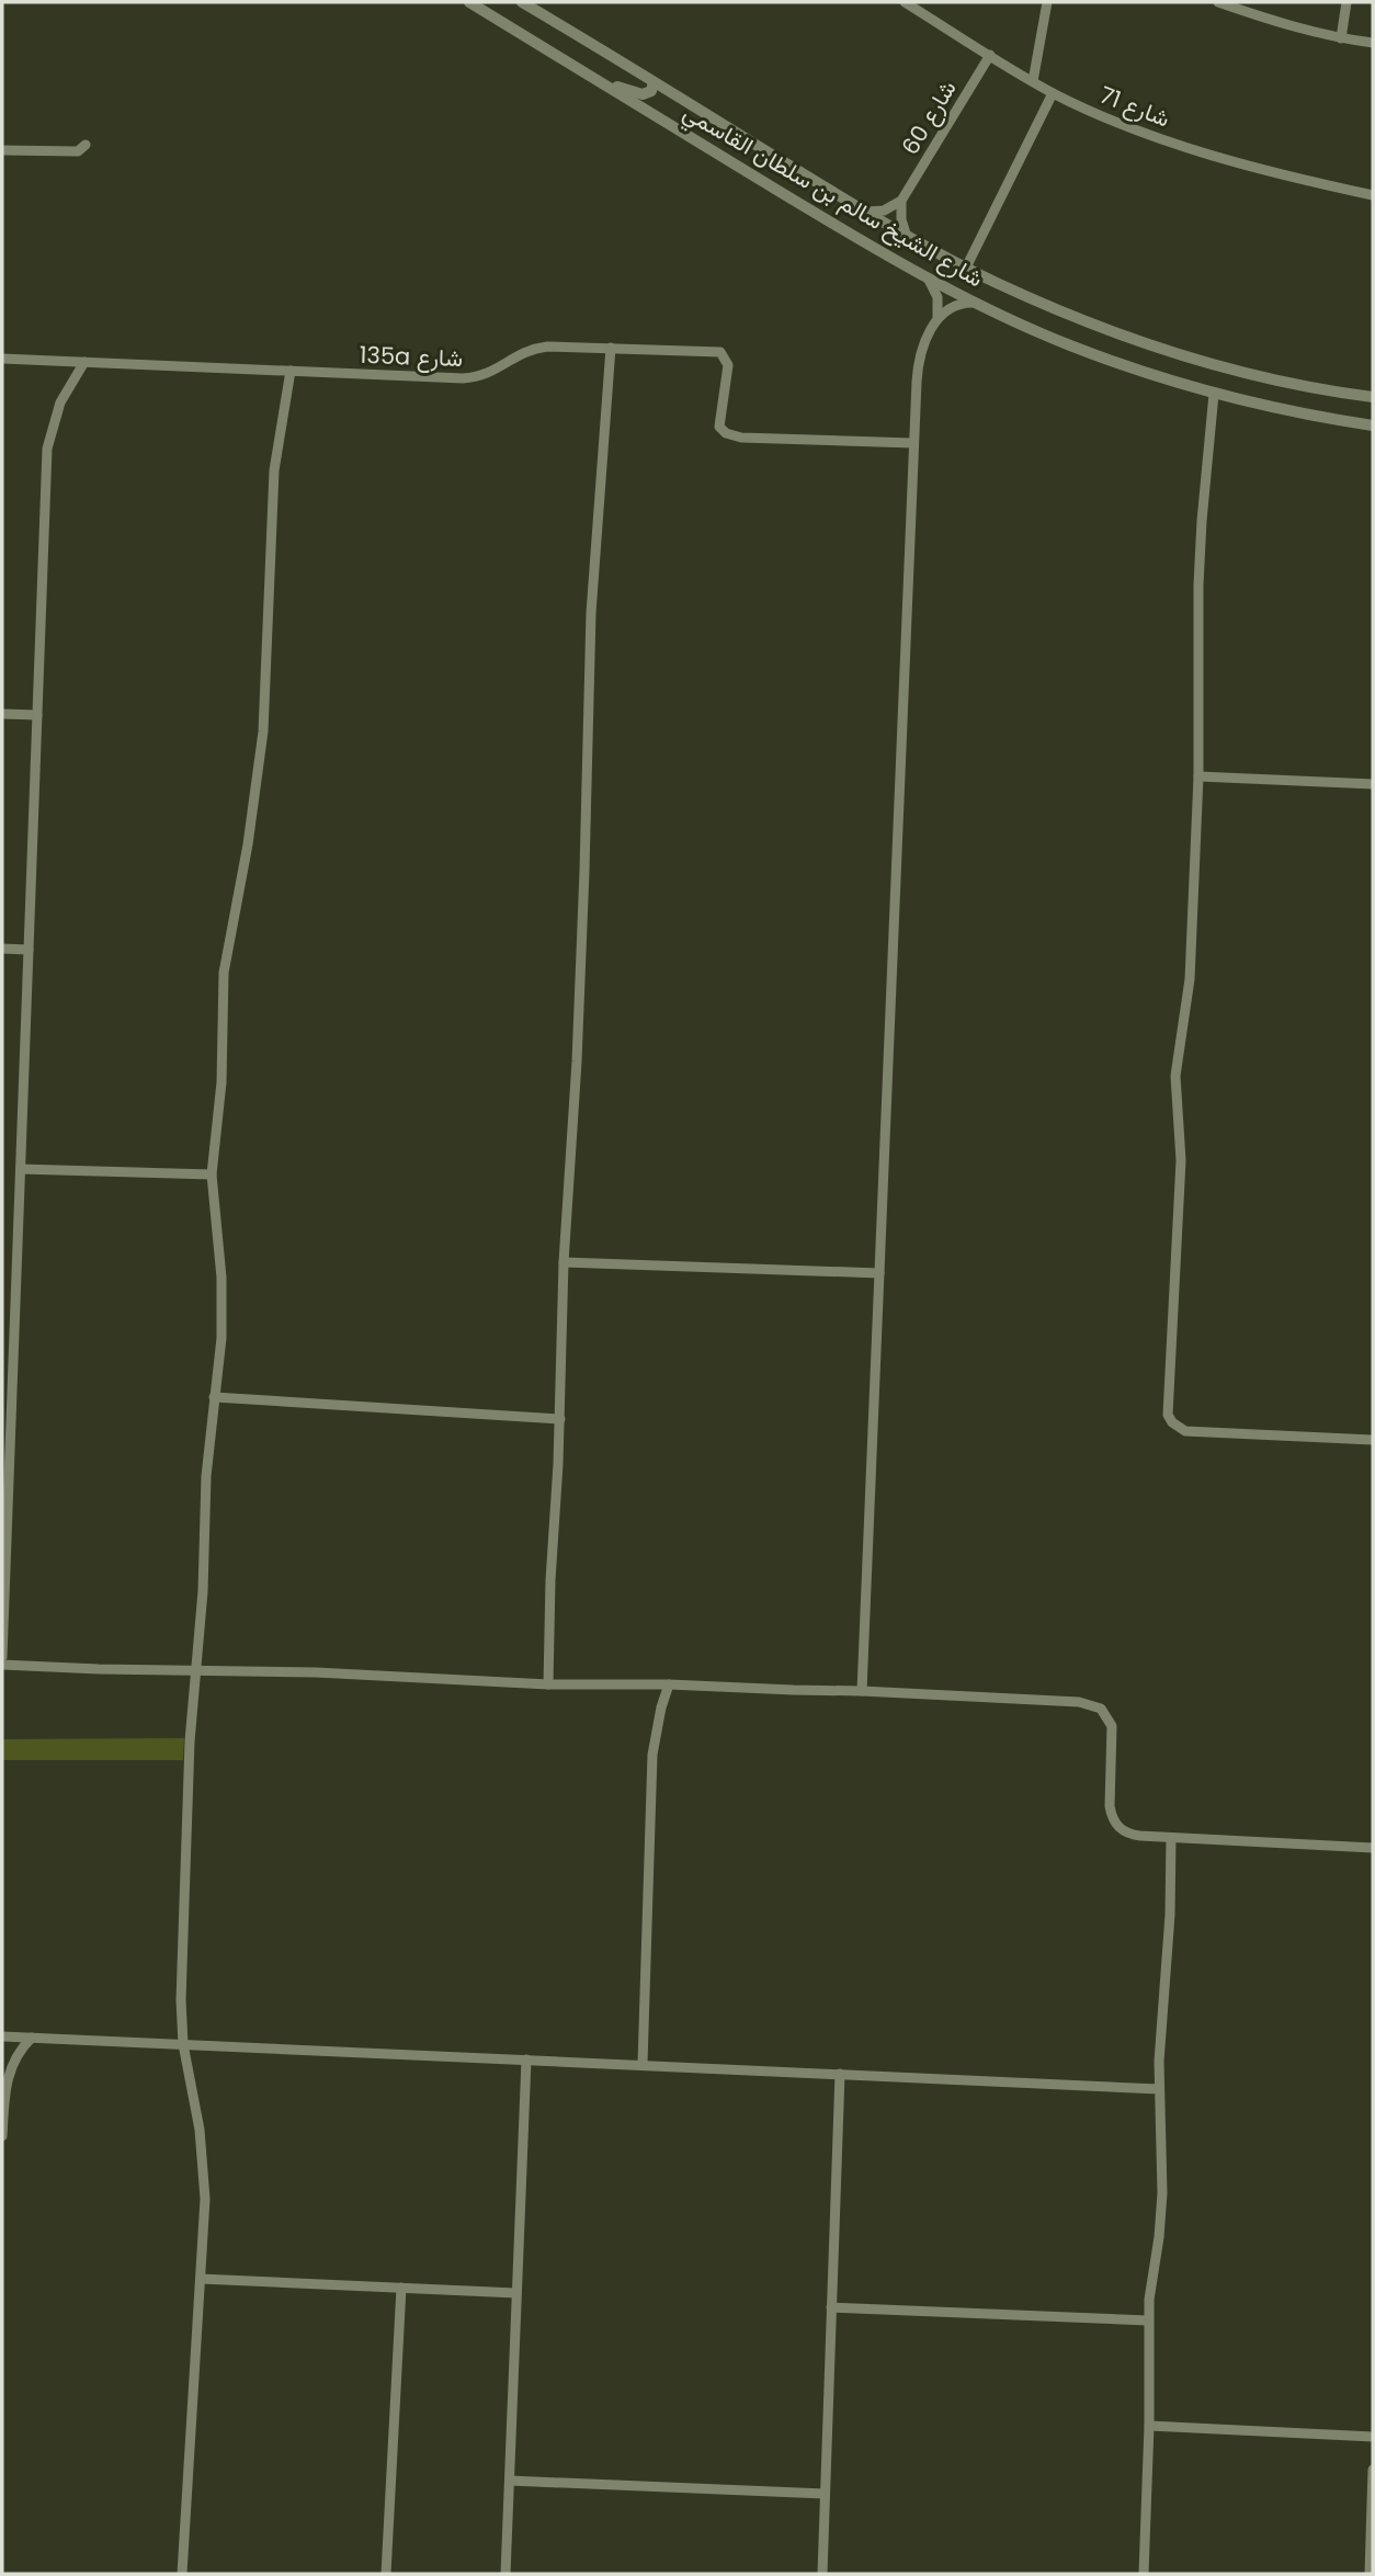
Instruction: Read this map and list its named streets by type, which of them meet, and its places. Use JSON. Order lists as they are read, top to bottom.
{
  "streets": {
    "street": [
      "شارع 71",
      "شارع 60",
      "شارع الشيخ سالم بن سلطان القاسمي",
      "135a شارع"
    ]
  },
  "crossings": [
    ["شارع 71", "شارع 60"]
  ]
}
